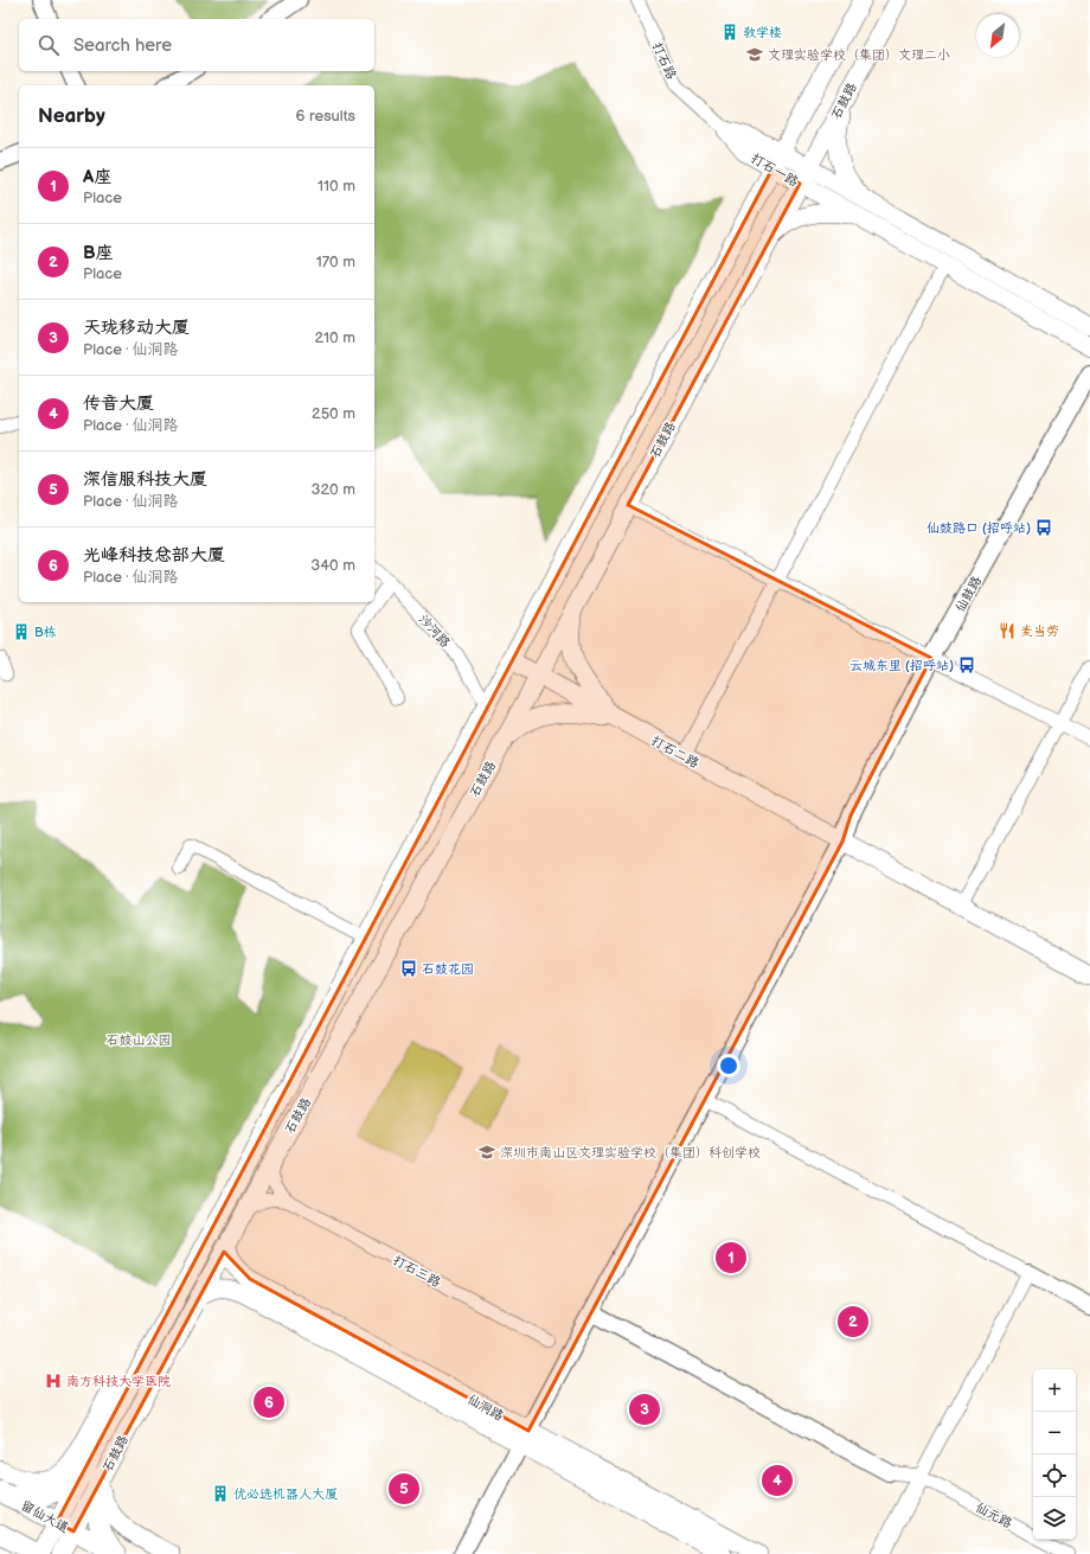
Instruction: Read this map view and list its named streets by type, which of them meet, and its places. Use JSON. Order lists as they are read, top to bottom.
{
  "streets": {
    "main road": [
      "石鼓路",
      "打石一路",
      "打石二路",
      "仙洞路",
      "留仙大道"
    ],
    "street": [
      "打石路",
      "仙鼓路",
      "沙河路",
      "打石三路",
      "仙元路"
    ]
  },
  "crossings": [
    ["打石路", "打石一路"],
    ["石鼓路", "打石一路"],
    ["石鼓路", "沙河路"],
    ["石鼓路", "打石二路"],
    ["石鼓路", "仙洞路"],
    ["石鼓路", "留仙大道"],
    ["仙鼓路", "打石二路"],
    ["仙鼓路", "仙洞路"]
  ],
  "parks": ["石鼓山公园"],
  "places": {
    "building": ["教学楼", "B栋", "优必选机器人大厦"],
    "school or university": ["文理实验学校（集团）文理二小", "深圳市南山区文理实验学校（集团）科创学校"],
    "bus stop": ["仙鼓路口 (招呼站)", "云城东里 (招呼站)", "石鼓花园"],
    "restaurant": ["麦当劳"],
    "hospital": ["南方科技大学医院"]
  },
  "north": "bottom left",
  "page": {
    "search": "Search here",
    "heading": ["Nearby", "6 results"],
    "list": [
      {
        "mark": "1",
        "name": "A座",
        "note": "Place",
        "value": "110 m"
      },
      {
        "mark": "2",
        "name": "B座",
        "note": "Place",
        "value": "170 m"
      },
      {
        "mark": "3",
        "name": "天珑移动大厦",
        "note": "Place · 仙洞路",
        "value": "210 m"
      },
      {
        "mark": "4",
        "name": "传音大厦",
        "note": "Place · 仙洞路",
        "value": "250 m"
      },
      {
        "mark": "5",
        "name": "深信服科技大厦",
        "note": "Place · 仙洞路",
        "value": "320 m"
      },
      {
        "mark": "6",
        "name": "光峰科技总部大厦",
        "note": "Place · 仙洞路",
        "value": "340 m"
      }
    ],
    "pins": [
      "1",
      "2",
      "6",
      "3",
      "4",
      "5"
    ],
    "map_buttons": ["+", "−"]
  }
}
